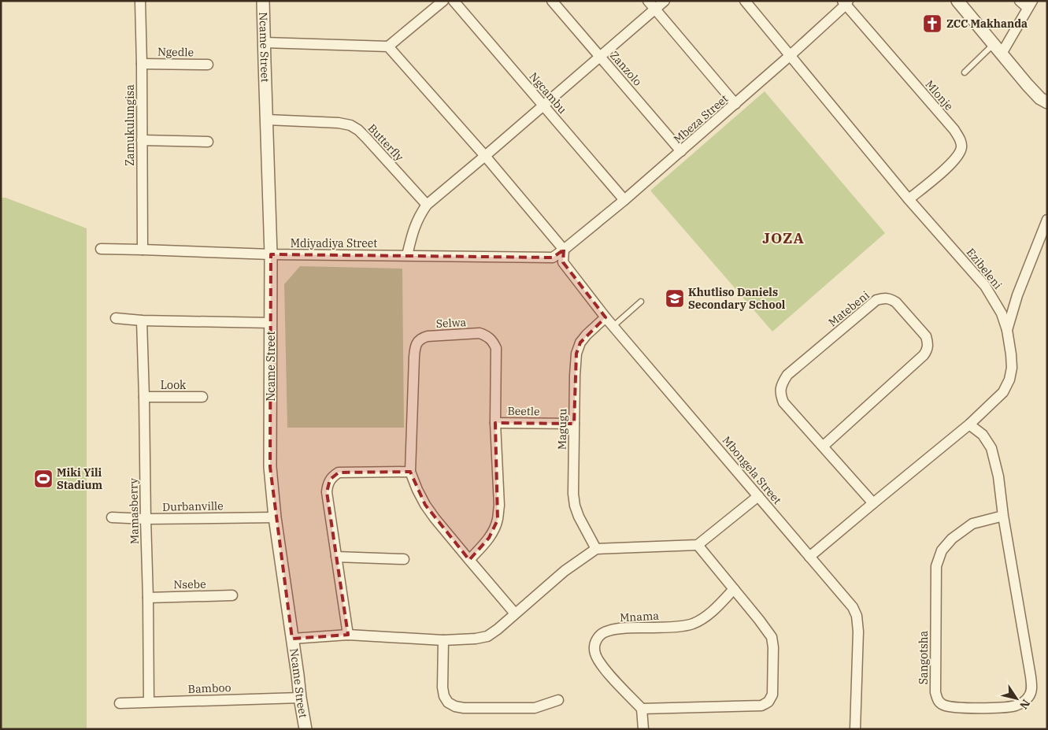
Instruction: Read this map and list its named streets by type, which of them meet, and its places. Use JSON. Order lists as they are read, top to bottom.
{
  "streets": {
    "street": [
      "Ncame Street",
      "Ngedle",
      "Zanzolo",
      "Ngcambu",
      "Mlonje",
      "Mbeza Street",
      "Zamukulungisa",
      "Butterfly",
      "Mdiyadiya Street",
      "Ezibeleni",
      "Matebeni",
      "Selwa",
      "Look",
      "Beetle",
      "Magugu",
      "Mbongela Street",
      "Durbanville",
      "Mamasberry",
      "Nsebe",
      "Mnama",
      "Sangotsha",
      "Bamboo"
    ]
  },
  "crossings": [
    ["Ncame Street", "Butterfly"],
    ["Ncame Street", "Mdiyadiya Street"],
    ["Ncame Street", "Durbanville"],
    ["Ncame Street", "Bamboo"],
    ["Ngedle", "Zamukulungisa"],
    ["Zanzolo", "Mbeza Street"],
    ["Ngcambu", "Mbeza Street"],
    ["Mlonje", "Mbeza Street"],
    ["Mlonje", "Ezibeleni"],
    ["Mbeza Street", "Mdiyadiya Street"],
    ["Mbeza Street", "Ezibeleni"],
    ["Mbeza Street", "Mbongela Street"],
    ["Zamukulungisa", "Mdiyadiya Street"],
    ["Mdiyadiya Street", "Mbongela Street"],
    ["Ezibeleni", "Matebeni"],
    ["Ezibeleni", "Mbongela Street"],
    ["Ezibeleni", "Sangotsha"],
    ["Selwa", "Beetle"],
    ["Look", "Mamasberry"],
    ["Beetle", "Magugu"],
    ["Magugu", "Mbongela Street"],
    ["Durbanville", "Mamasberry"],
    ["Mamasberry", "Nsebe"],
    ["Mamasberry", "Bamboo"]
  ],
  "districts": ["JOZA"],
  "places": {
    "church": ["ZCC Makhanda"],
    "school or university": ["Khutliso Daniels Secondary School"],
    "sports": ["Miki Yili Stadium"]
  },
  "north": "bottom right"
}
